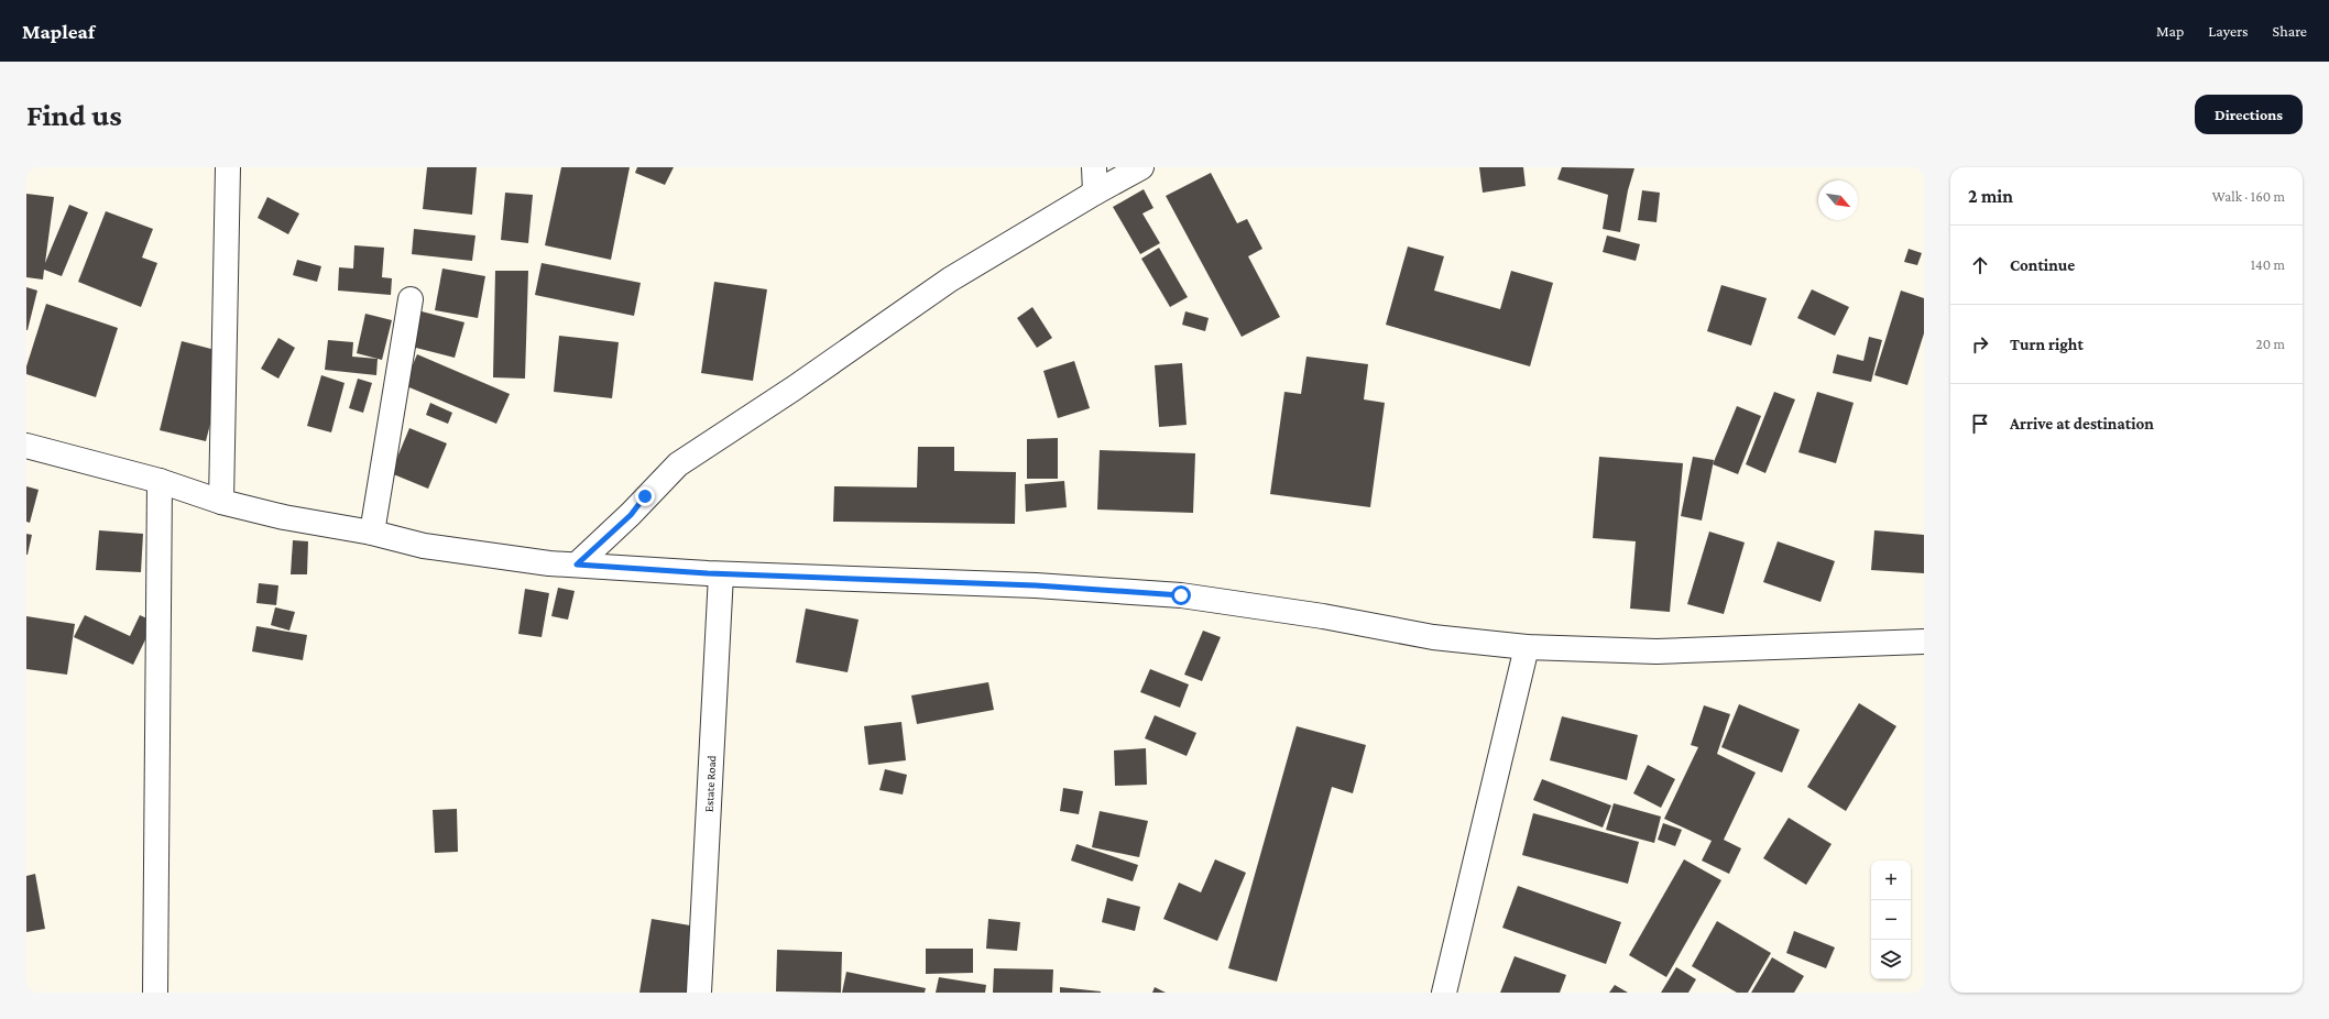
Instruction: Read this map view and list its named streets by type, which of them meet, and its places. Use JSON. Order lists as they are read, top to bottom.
{
  "streets": {
    "street": ["Estate Road"]
  },
  "north": "bottom right",
  "page": {
    "header": "Mapleaf",
    "nav": ["Map", "Layers", "Share"],
    "buttons": "Directions",
    "title": "Find us",
    "heading": ["2 min", "Walk · 160 m"],
    "list": [
      ["Continue", "140 m"],
      ["Turn right", "20 m"],
      "Arrive at destination"
    ],
    "map_buttons": ["+", "−"]
  }
}
